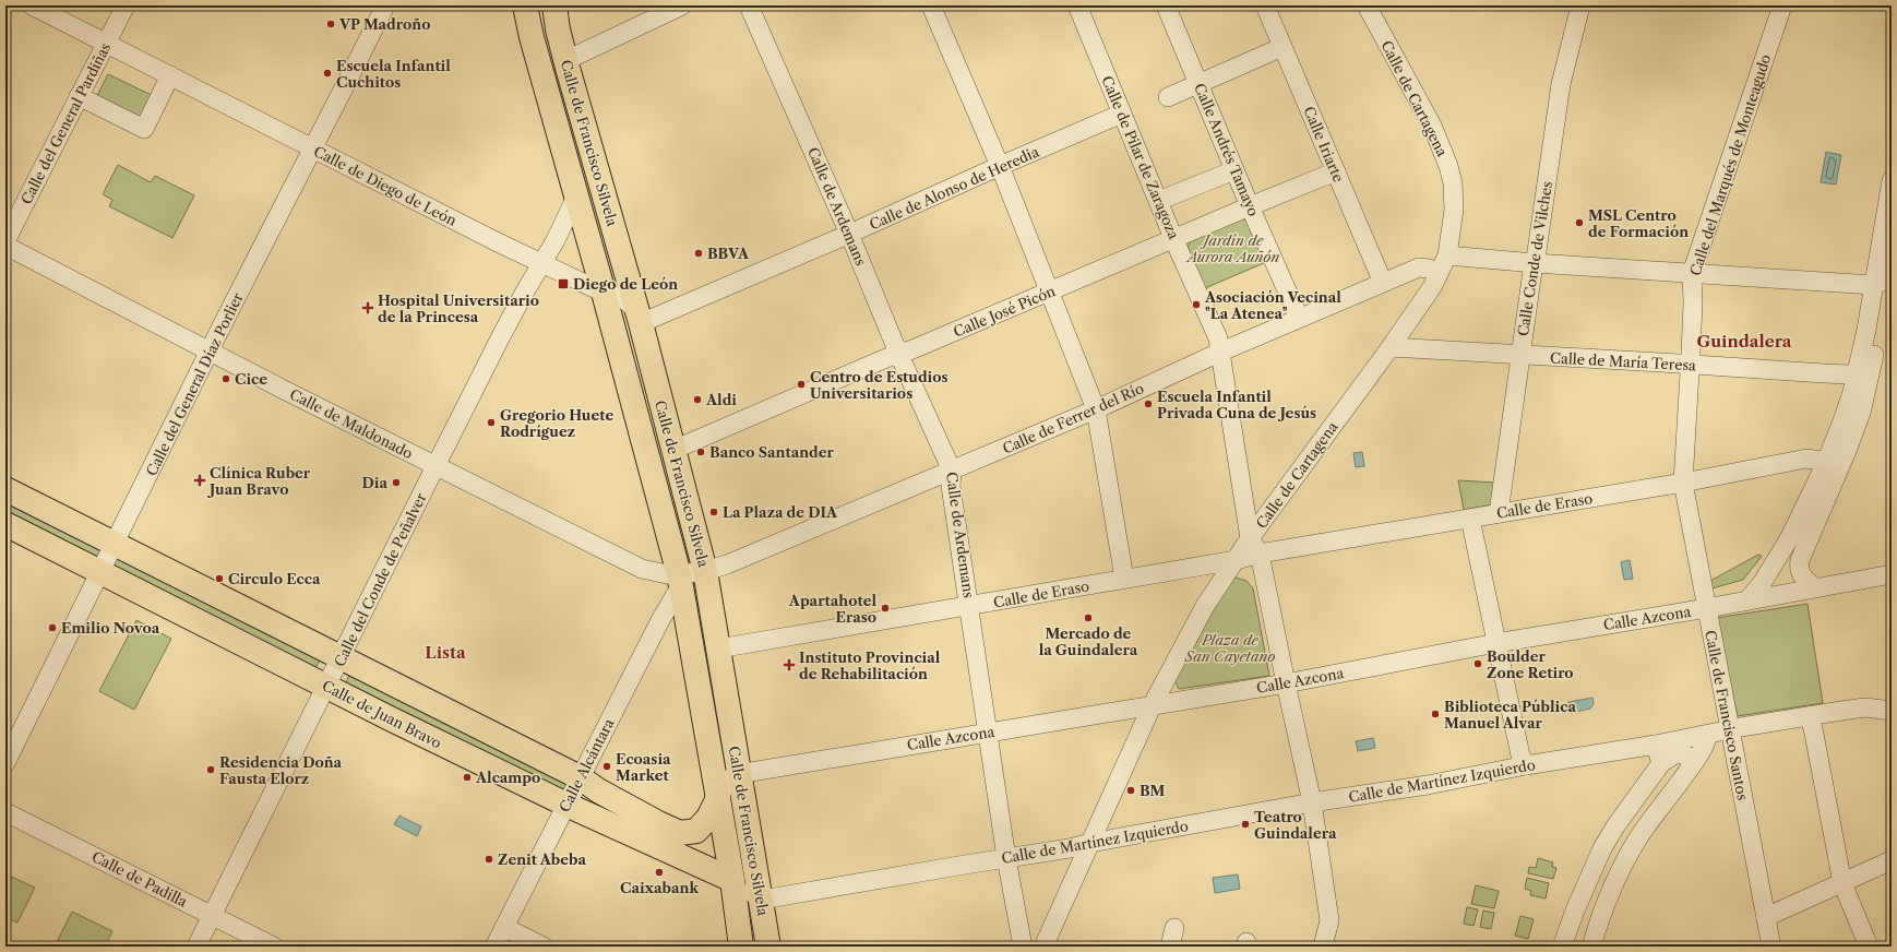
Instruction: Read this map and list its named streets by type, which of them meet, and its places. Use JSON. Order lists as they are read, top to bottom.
{
  "streets": {
    "main road": ["Calle de Francisco Silvela", "Calle de Juan Bravo"],
    "street": [
      "Calle de Cartagena",
      "Calle del General Pardiñas",
      "Calle Iriarte",
      "Calle Andrés Tamayo",
      "Calle de Pilar de Zaragoza",
      "Calle del Marqués de Monteagudo",
      "Calle de Diego de León",
      "Calle de Alonso de Heredia",
      "Calle de Ardemans",
      "Calle Conde de Vilches",
      "Calle José Picón",
      "Calle de María Teresa",
      "Calle del General Díaz Porlier",
      "Calle de Ferrer del Río",
      "Calle de Maldonado",
      "Calle de Eraso",
      "Calle del Conde de Peñalver",
      "Calle Azcona",
      "Calle de Francisco Santos",
      "Calle Alcántara",
      "Calle de Martínez Izquierdo",
      "Calle de Padilla"
    ]
  },
  "crossings": [
    ["Calle de Cartagena", "Calle de Pilar de Zaragoza"],
    ["Calle de Cartagena", "Calle de María Teresa"],
    ["Calle de Cartagena", "Calle de Ferrer del Río"],
    ["Calle de Cartagena", "Calle de Eraso"],
    ["Calle de Cartagena", "Calle Azcona"],
    ["Calle de Cartagena", "Calle de Martínez Izquierdo"],
    ["Calle del General Pardiñas", "Calle de Diego de León"],
    ["Calle de Francisco Silvela", "Calle de Diego de León"],
    ["Calle de Francisco Silvela", "Calle de Alonso de Heredia"],
    ["Calle de Francisco Silvela", "Calle José Picón"],
    ["Calle de Francisco Silvela", "Calle de Ferrer del Río"],
    ["Calle de Francisco Silvela", "Calle de Maldonado"],
    ["Calle de Francisco Silvela", "Calle de Eraso"],
    ["Calle de Francisco Silvela", "Calle del Conde de Peñalver"],
    ["Calle de Francisco Silvela", "Calle Azcona"],
    ["Calle de Francisco Silvela", "Calle de Juan Bravo"],
    ["Calle de Francisco Silvela", "Calle Alcántara"],
    ["Calle de Francisco Silvela", "Calle de Martínez Izquierdo"],
    ["Calle Iriarte", "Calle José Picón"],
    ["Calle Iriarte", "Calle de Ferrer del Río"],
    ["Calle Andrés Tamayo", "Calle José Picón"],
    ["Calle Andrés Tamayo", "Calle de Ferrer del Río"],
    ["Calle de Pilar de Zaragoza", "Calle de Alonso de Heredia"],
    ["Calle de Pilar de Zaragoza", "Calle José Picón"],
    ["Calle de Pilar de Zaragoza", "Calle de Ferrer del Río"],
    ["Calle del Marqués de Monteagudo", "Calle de María Teresa"],
    ["Calle del Marqués de Monteagudo", "Calle de Eraso"],
    ["Calle del Marqués de Monteagudo", "Calle de Francisco Santos"],
    ["Calle de Diego de León", "Calle de Alonso de Heredia"],
    ["Calle de Diego de León", "Calle del General Díaz Porlier"],
    ["Calle de Diego de León", "Calle del Conde de Peñalver"],
    ["Calle de Alonso de Heredia", "Calle de Ardemans"],
    ["Calle de Ardemans", "Calle José Picón"],
    ["Calle de Ardemans", "Calle de Ferrer del Río"],
    ["Calle de Ardemans", "Calle de Eraso"],
    ["Calle de Ardemans", "Calle Azcona"],
    ["Calle de Ardemans", "Calle de Martínez Izquierdo"],
    ["Calle Conde de Vilches", "Calle de María Teresa"],
    ["Calle Conde de Vilches", "Calle de Eraso"],
    ["Calle del General Díaz Porlier", "Calle de Maldonado"],
    ["Calle del General Díaz Porlier", "Calle de Juan Bravo"],
    ["Calle de Ferrer del Río", "Calle de Maldonado"],
    ["Calle de Maldonado", "Calle del Conde de Peñalver"],
    ["Calle de Maldonado", "Calle Alcántara"],
    ["Calle de Eraso", "Calle de Francisco Santos"],
    ["Calle del Conde de Peñalver", "Calle de Juan Bravo"],
    ["Calle del Conde de Peñalver", "Calle de Padilla"],
    ["Calle Azcona", "Calle de Francisco Santos"],
    ["Calle de Juan Bravo", "Calle Alcántara"],
    ["Calle de Juan Bravo", "Calle de Martínez Izquierdo"],
    ["Calle de Francisco Santos", "Calle de Martínez Izquierdo"]
  ],
  "districts": ["Guindalera", "Lista"],
  "parks": ["Jardín de Aurora Auñón", "Plaza de San Cayetano"],
  "places": {
    "other": [
      "VP Madroño",
      "Escuela Infantil Cuchitos",
      "MSL Centro de Formación",
      "BBVA",
      "Asociación Vecinal \"La Atenea\"",
      "Cice",
      "Centro de Estudios Universitarios",
      "Aldi",
      "Escuela Infantil Privada Cuna de Jesús",
      "Gregorio Huete Rodríguez",
      "Banco Santander",
      "Dia",
      "La Plaza de DIA",
      "Circulo Ecca",
      "Apartahotel Eraso",
      "Mercado de la Guindalera",
      "Emilio Novoa",
      "Boulder Zone Retiro",
      "Biblioteca Pública Manuel Alvar",
      "Ecoasia Market",
      "Residencia Doña Fausta Elorz",
      "Alcampo",
      "BM",
      "Teatro Guindalera",
      "Zenit Abeba",
      "Caixabank"
    ],
    "transit": ["Diego de León"],
    "health": ["Hospital Universitario de la Princesa", "Clínica Ruber Juan Bravo", "Instituto Provincial de Rehabilitación"]
  }
}
